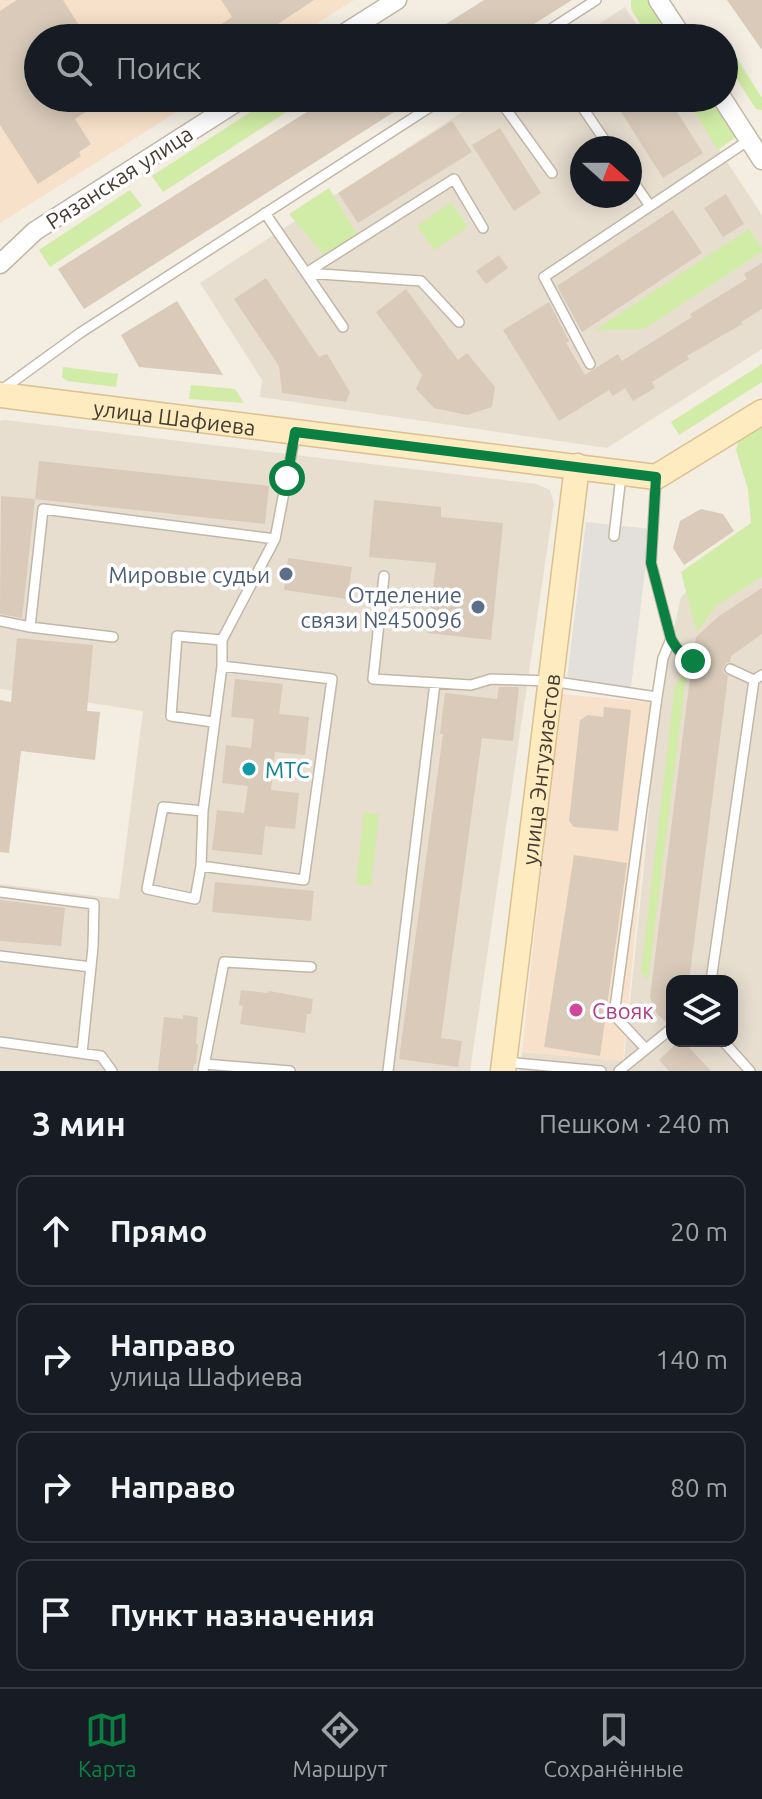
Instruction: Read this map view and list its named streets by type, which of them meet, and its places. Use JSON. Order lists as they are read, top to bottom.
{
  "streets": {
    "street": ["Рязанская улица", "улица Шафиева", "улица Энтузиастов"]
  },
  "crossings": [
    ["улица Шафиева", "улица Энтузиастов"]
  ],
  "places": [
    "Мировые судьи",
    "Отделение связи №450096",
    "МТС",
    "Свояк"
  ],
  "north": "right",
  "page": {
    "search": "Поиск",
    "heading": ["3 мин", "Пешком · 240 m"],
    "list": [
      ["Прямо", "20 m"],
      ["Направо", "улица Шафиева", "140 m"],
      ["Направо", "80 m"],
      "Пункт назначения"
    ],
    "nav": ["Карта", "Маршрут", "Сохранённые"]
  }
}
